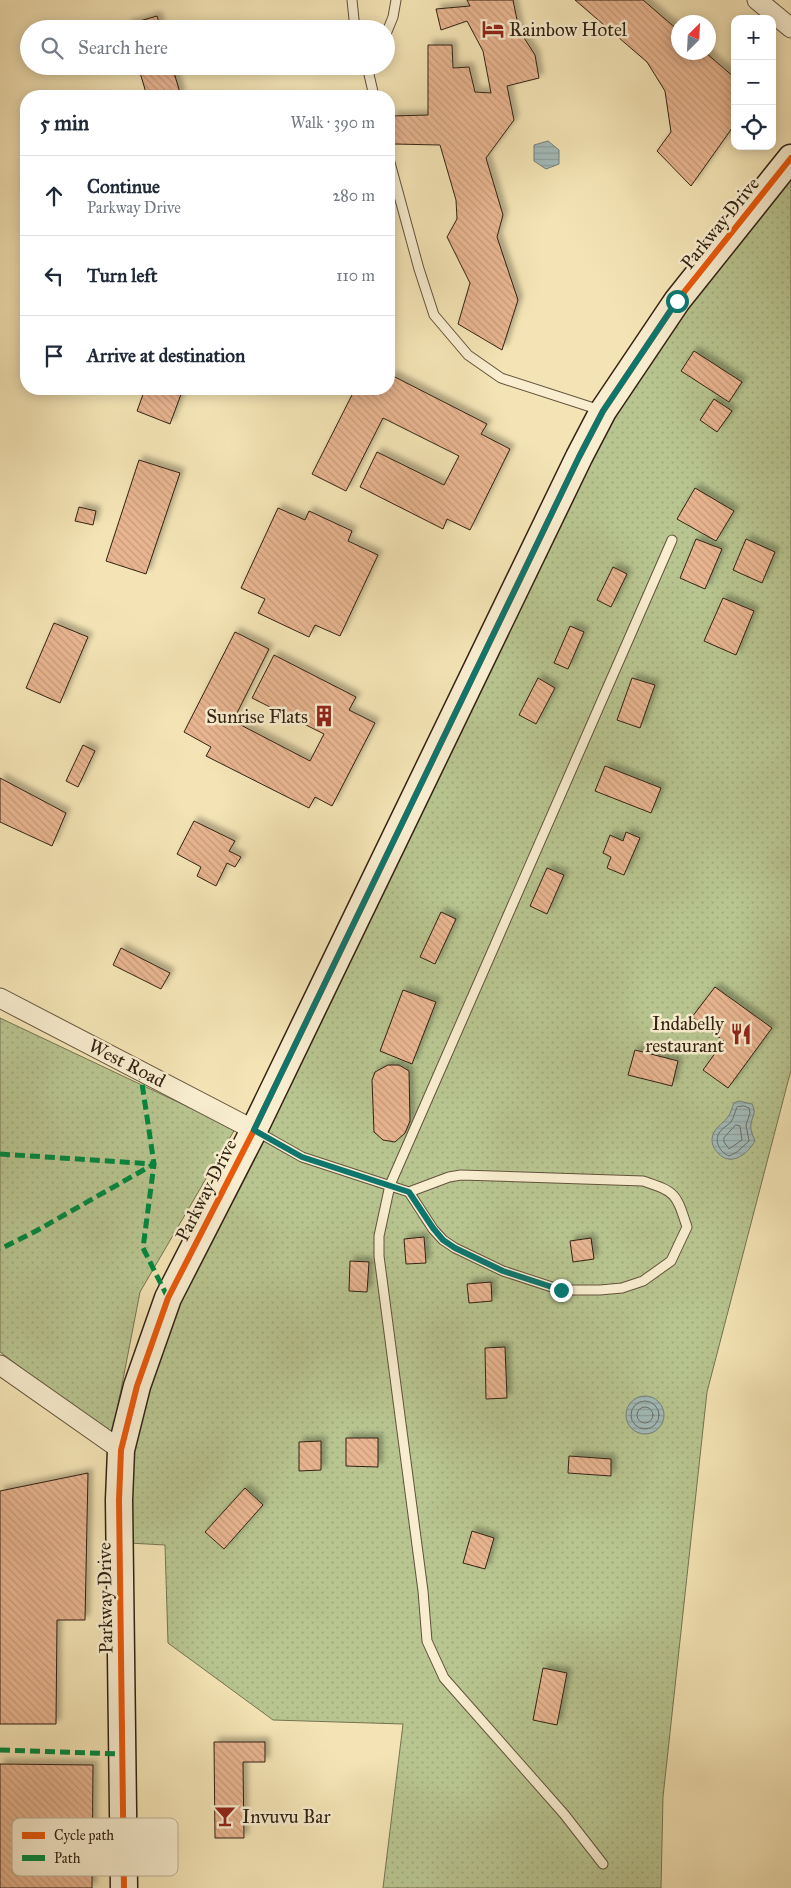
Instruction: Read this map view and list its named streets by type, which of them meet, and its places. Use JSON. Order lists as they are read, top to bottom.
{
  "streets": {
    "street": ["Parkway Drive", "West Road"]
  },
  "crossings": [
    ["Parkway Drive", "West Road"]
  ],
  "places": {
    "hotel": ["Rainbow Hotel"],
    "building": ["Sunrise Flats"],
    "restaurant": ["Indabelly restaurant"],
    "bar": ["Invuvu Bar"]
  },
  "legend": ["Cycle path", "Path"],
  "north": "top right",
  "page": {
    "map_buttons": ["+", "−"],
    "search": "Search here",
    "heading": ["5 min", "Walk · 390 m"],
    "list": [
      ["Continue", "Parkway Drive", "280 m"],
      ["Turn left", "110 m"],
      "Arrive at destination"
    ]
  }
}
